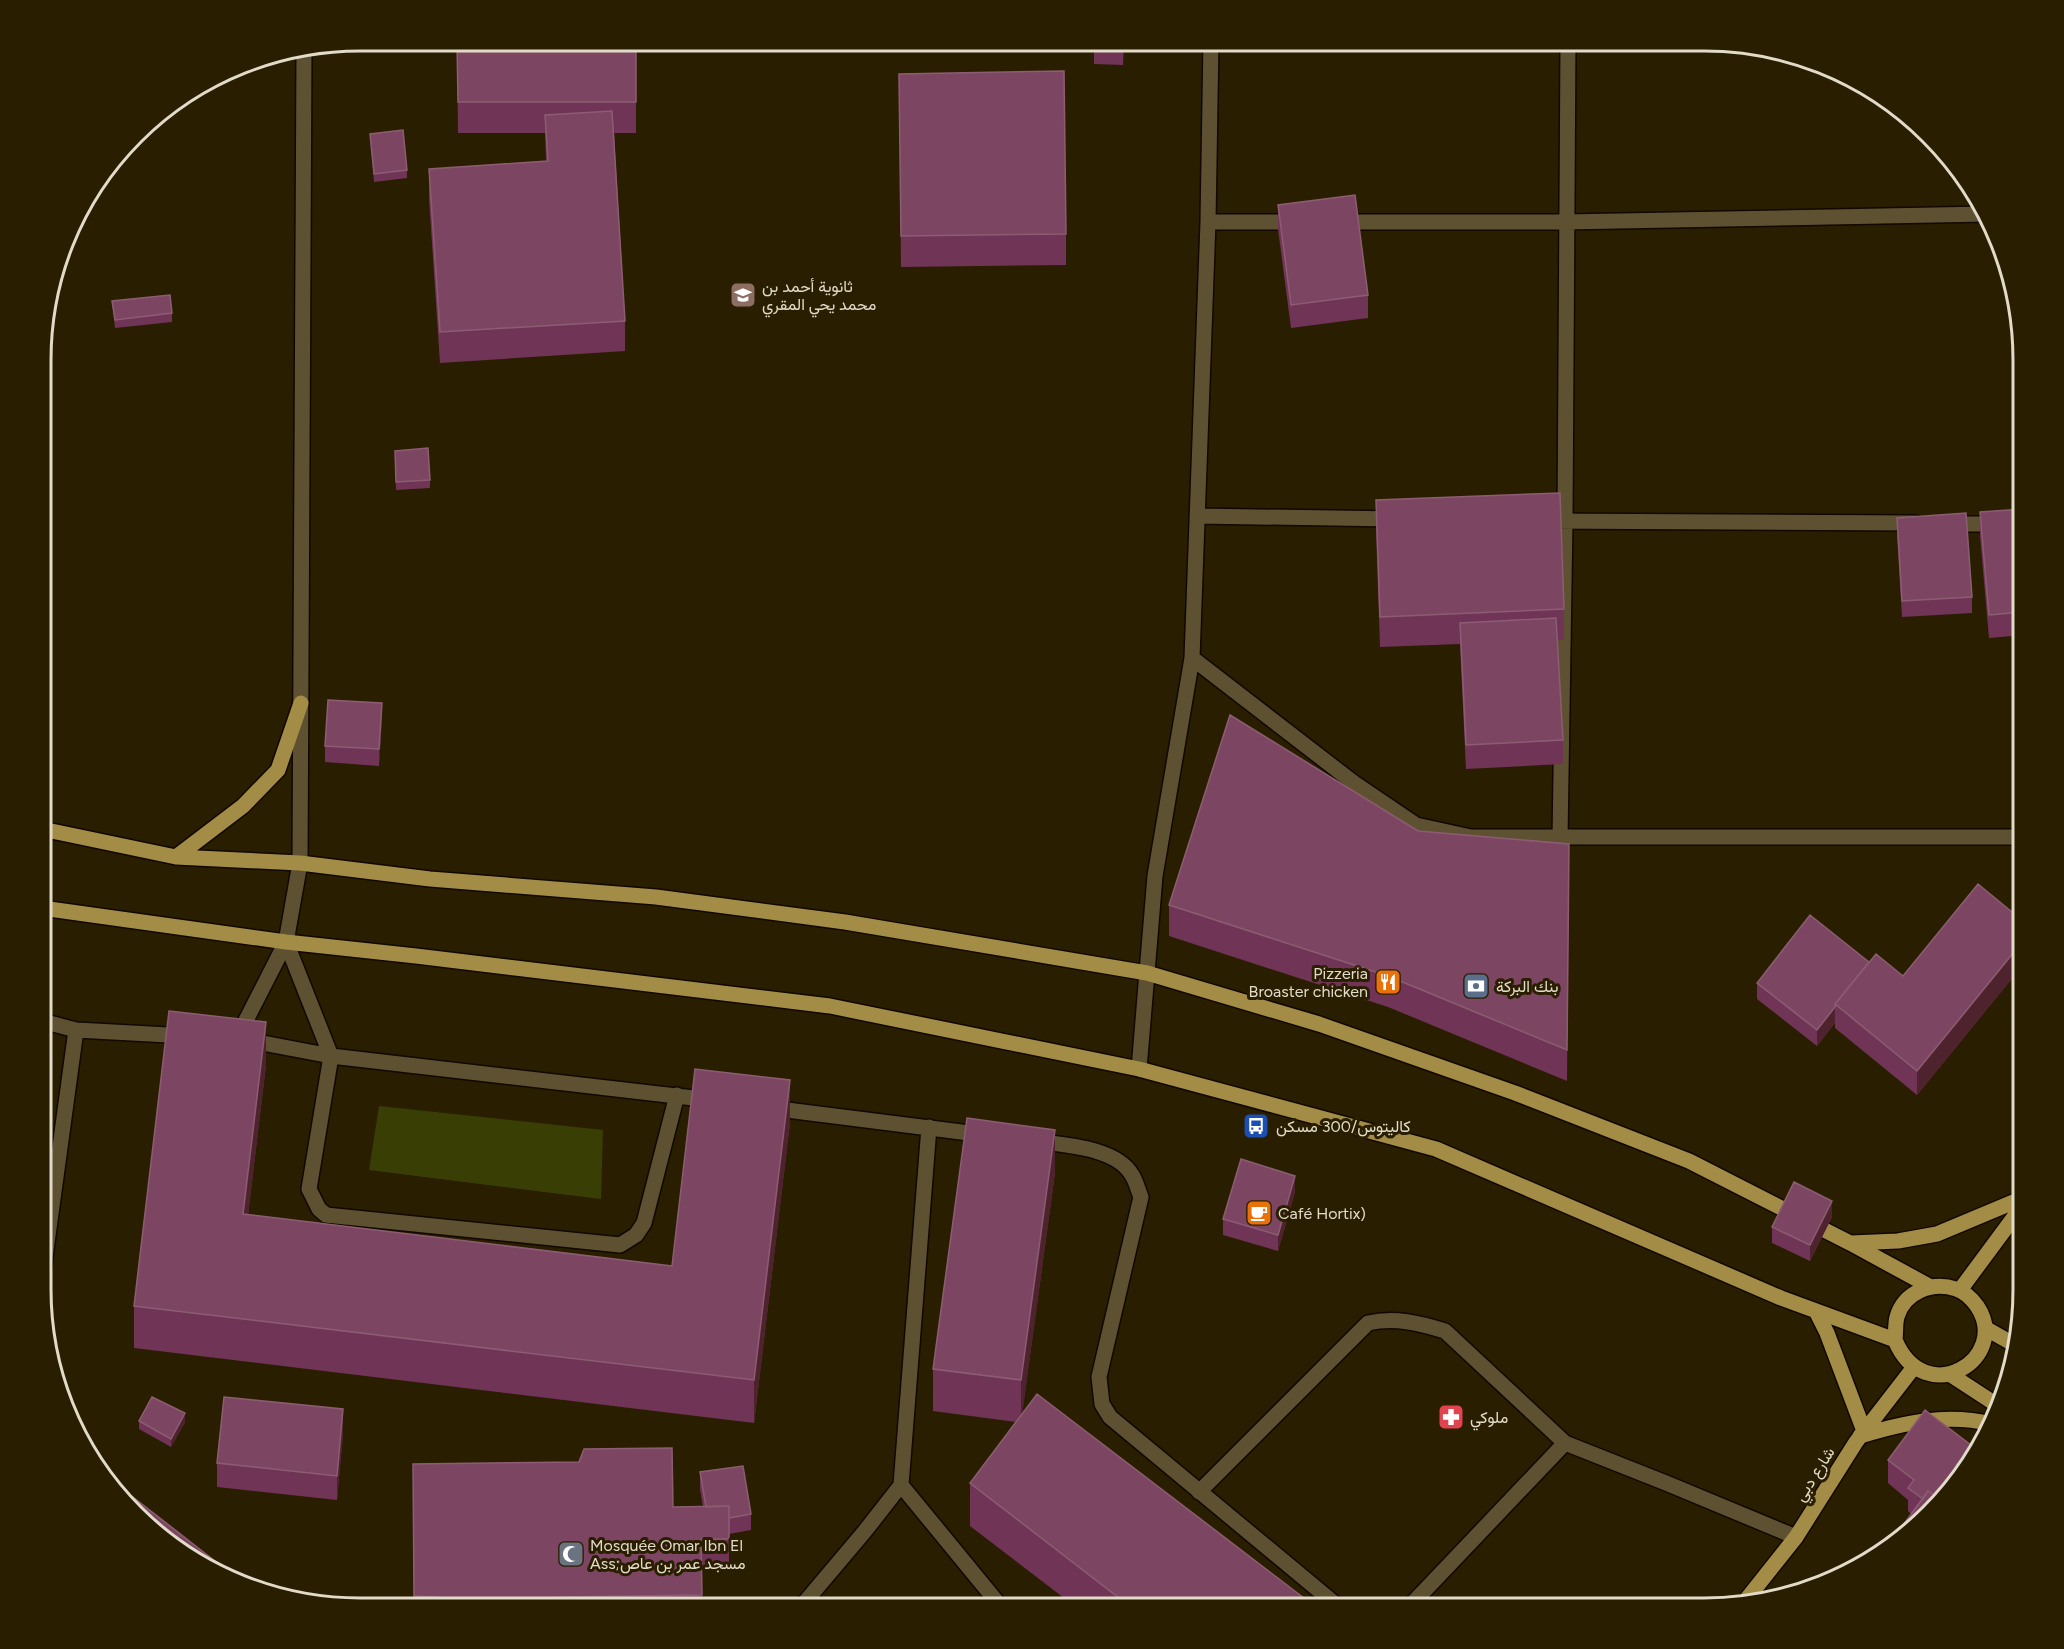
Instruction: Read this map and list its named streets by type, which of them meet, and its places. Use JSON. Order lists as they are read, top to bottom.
{
  "streets": {
    "main road": ["شارع دبي"]
  },
  "places": {
    "school or university": ["ثانوية أحمد بن محمد يحي المقري"],
    "restaurant": ["Pizzeria Broaster chicken"],
    "bank": ["بنك البركة"],
    "bus stop": ["كاليتوس/300 مسكن"],
    "cafe": ["Café Hortix)"],
    "pharmacy": ["ملوكي"],
    "mosque": ["Mosquée Omar Ibn El Ass;مسجد عمر بن عاص"]
  }
}
